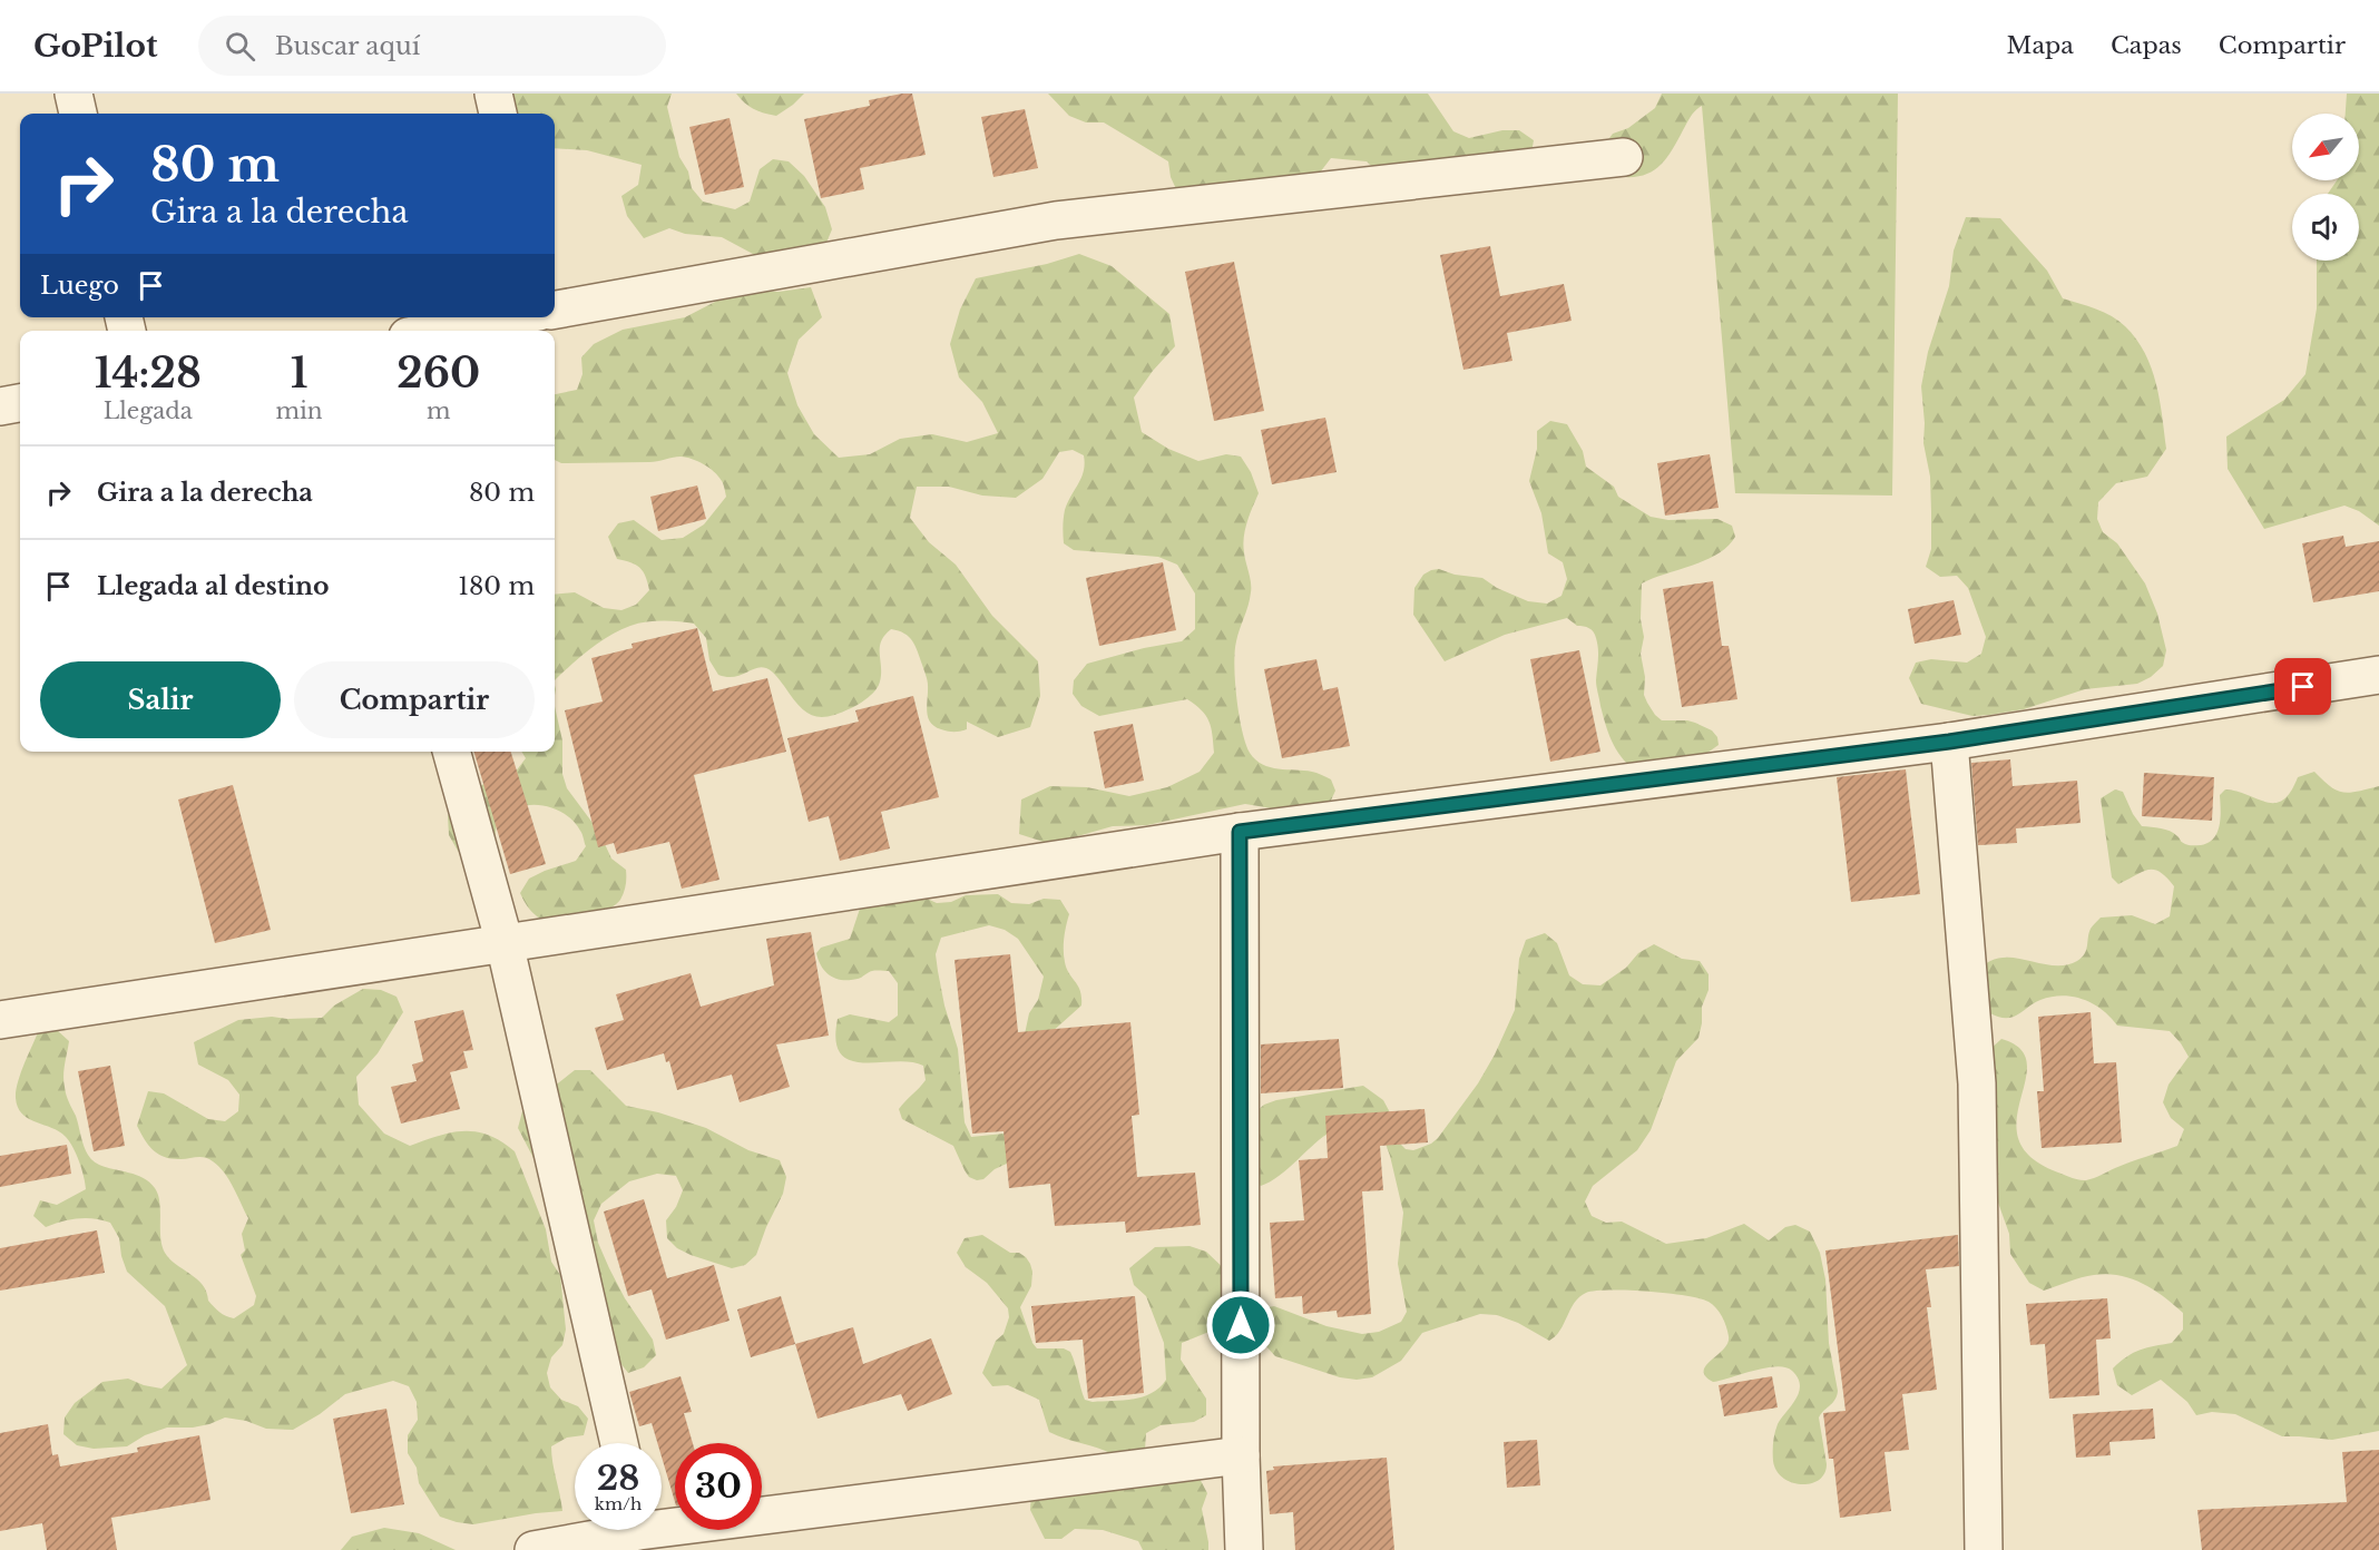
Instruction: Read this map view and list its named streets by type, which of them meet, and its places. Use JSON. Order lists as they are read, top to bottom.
{
  "north": "bottom left",
  "page": {
    "header": "GoPilot",
    "search": "Buscar aquí",
    "nav": ["Mapa", "Capas", "Compartir"],
    "turn": ["80 m", "Gira a la derecha"],
    "then": "Luego",
    "eta": [
      "14:28",
      "Llegada",
      "1",
      "min",
      "260",
      "m"
    ],
    "list": [
      {
        "name": "Gira a la derecha",
        "value": "80 m"
      },
      {
        "name": "Llegada al destino",
        "value": "180 m"
      }
    ],
    "buttons": ["Salir", "Compartir"],
    "speed": "28 km/h",
    "limit": "30"
  }
}
